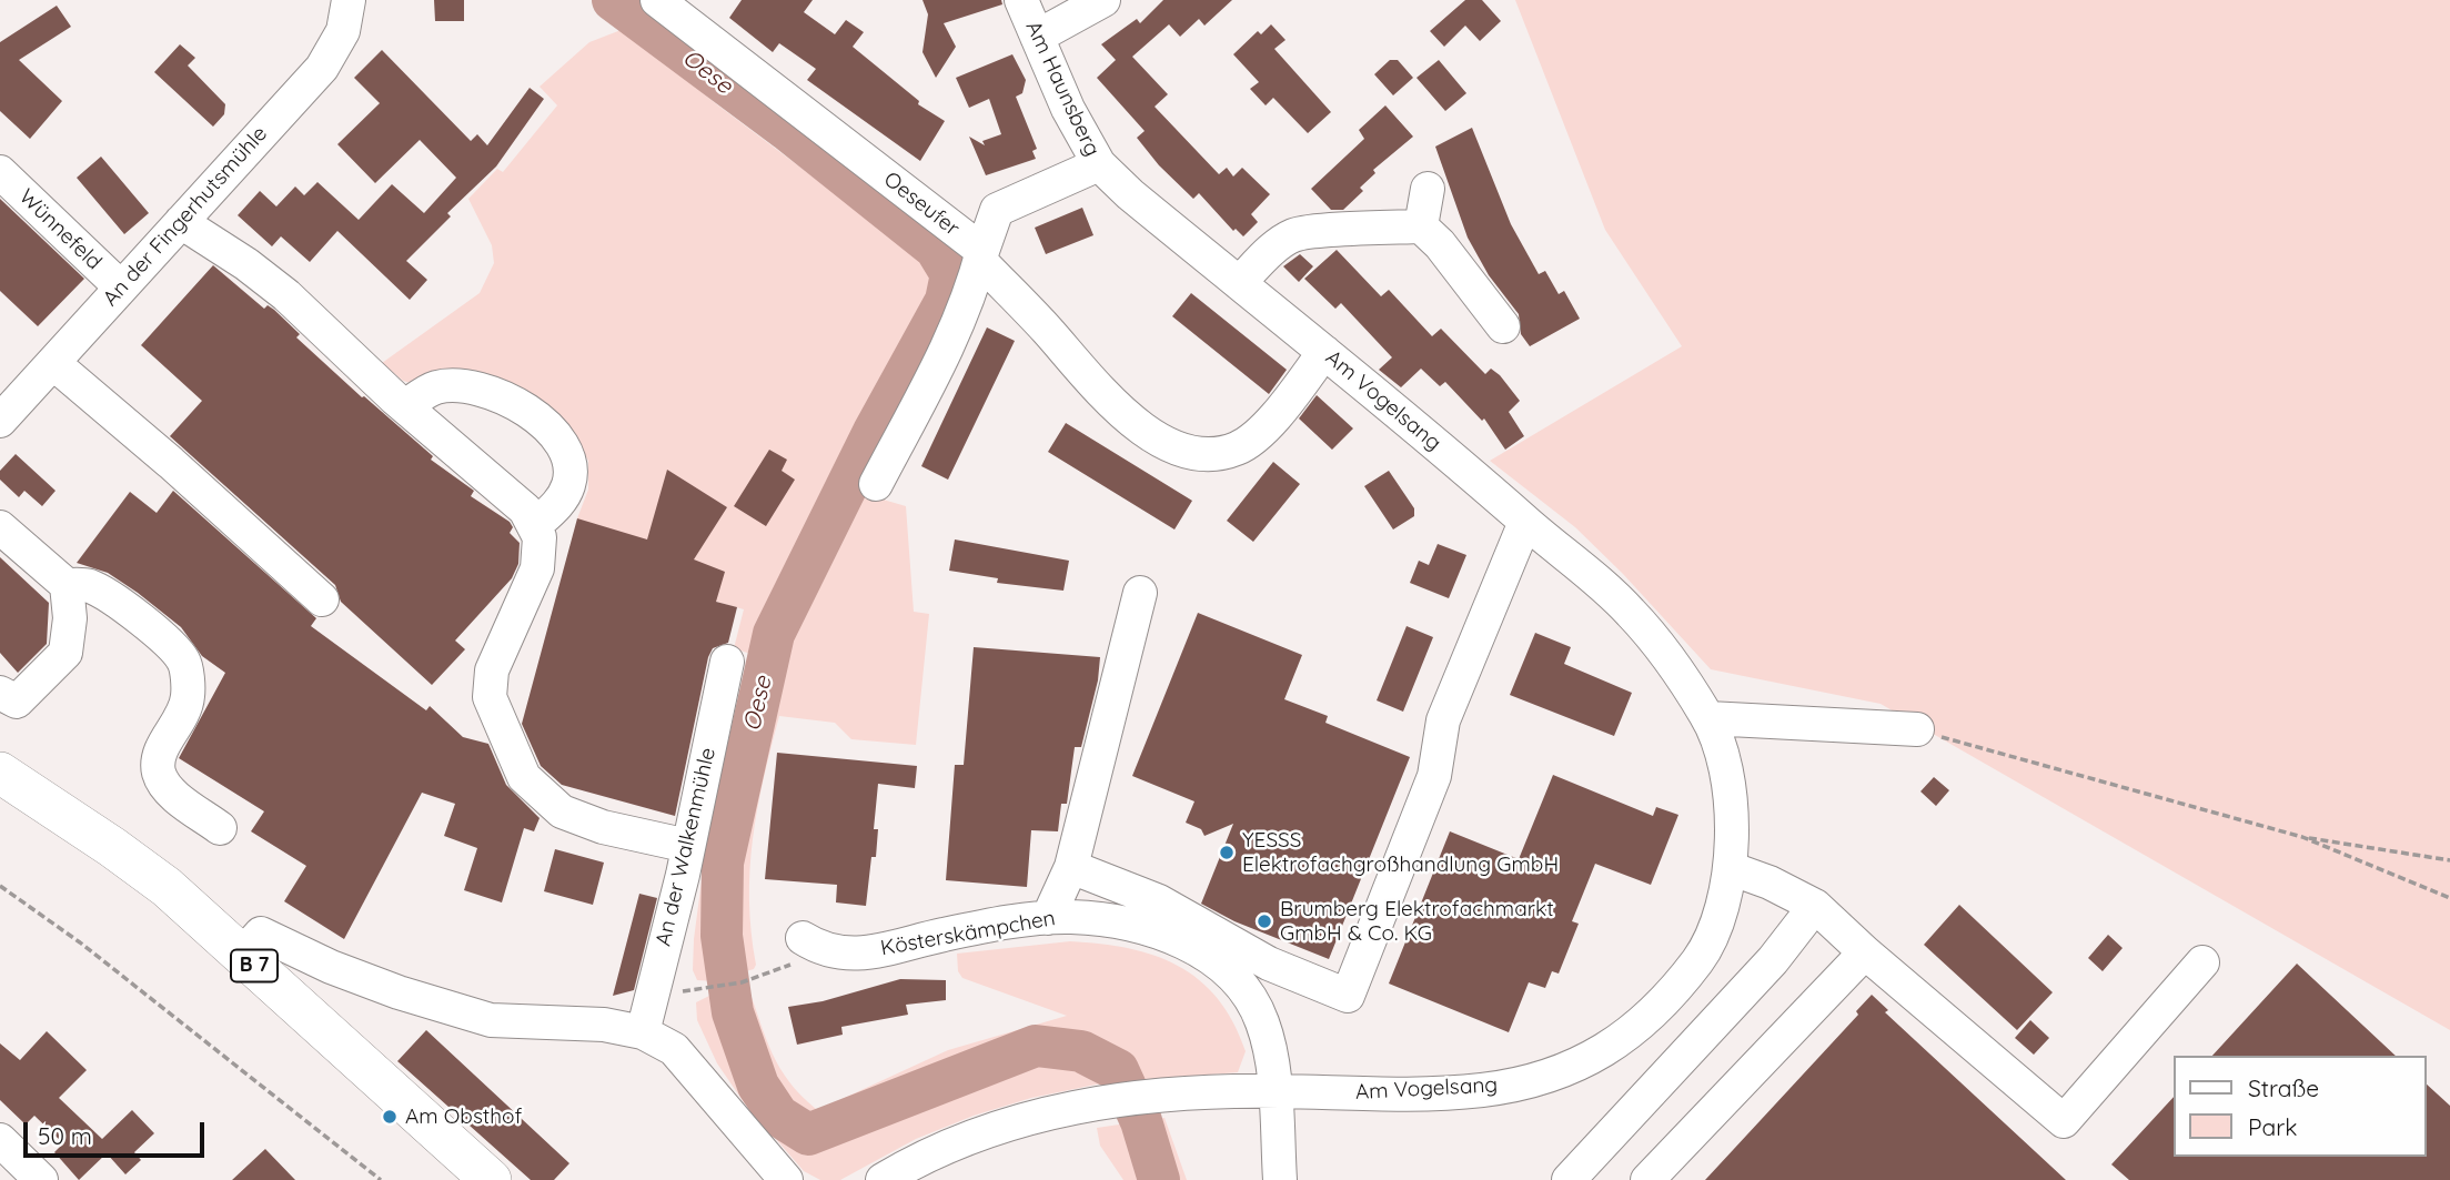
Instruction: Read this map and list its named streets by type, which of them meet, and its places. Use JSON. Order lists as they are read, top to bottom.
{
  "streets": {
    "main road": ["B 7"],
    "street": [
      "Am Haunsberg",
      "Oeseufer",
      "An der Fingerhutsmühle",
      "Wünnefeld",
      "Am Vogelsang",
      "An der Walkenmühle",
      "Kösterskämpchen"
    ]
  },
  "crossings": [
    ["Am Haunsberg", "Oeseufer"],
    ["Am Haunsberg", "Am Vogelsang"],
    ["Oeseufer", "Am Vogelsang"],
    ["An der Fingerhutsmühle", "Wünnefeld"],
    ["Am Vogelsang", "Kösterskämpchen"]
  ],
  "water": ["Oese"],
  "places": ["YESSS Elektrofachgroßhandlung GmbH", "Brumberg Elektrofachmarkt GmbH & Co. KG", "Am Obsthof"],
  "legend": ["Straße", "Park"],
  "scale_bar": "50 m"
}
